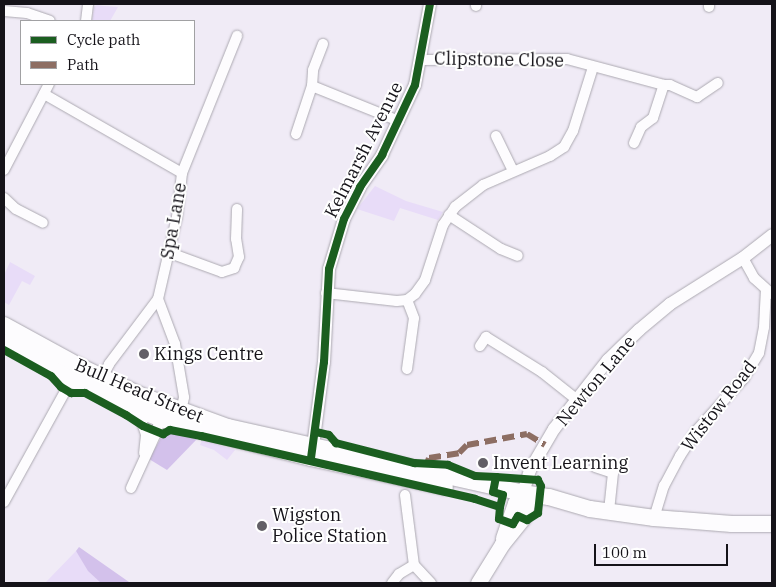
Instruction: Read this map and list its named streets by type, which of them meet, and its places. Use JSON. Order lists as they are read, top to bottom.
{
  "streets": {
    "main road": ["Bull Head Street"],
    "street": [
      "Clipstone Close",
      "Kelmarsh Avenue",
      "Spa Lane",
      "Newton Lane",
      "Wistow Road"
    ]
  },
  "crossings": [
    ["Clipstone Close", "Kelmarsh Avenue"],
    ["Kelmarsh Avenue", "Bull Head Street"],
    ["Newton Lane", "Bull Head Street"]
  ],
  "places": ["Kings Centre", "Invent Learning", "Wigston Police Station"],
  "legend": ["Cycle path", "Path"],
  "scale_bar": "100 m"
}
